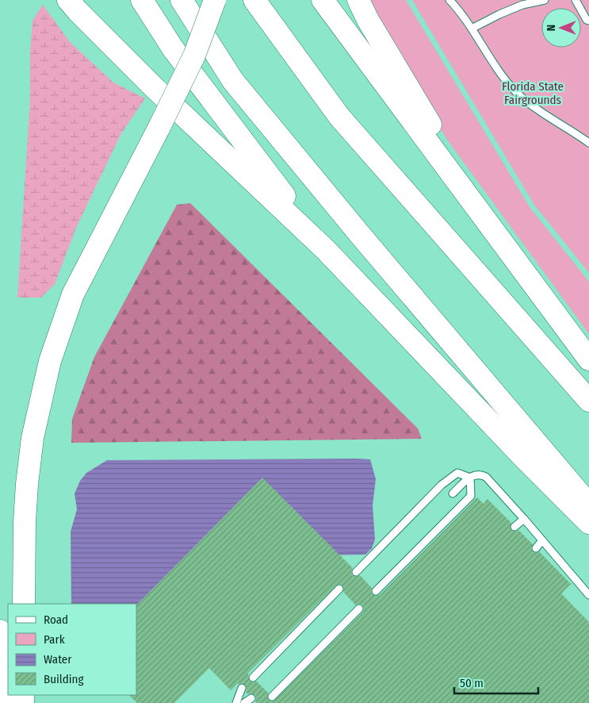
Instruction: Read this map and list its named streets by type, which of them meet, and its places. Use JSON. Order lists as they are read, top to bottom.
{
  "parks": ["Florida State Fairgrounds"],
  "legend": [
    "Road",
    "Park",
    "Water",
    "Building"
  ],
  "scale_bar": "50 m",
  "north": "left"
}
